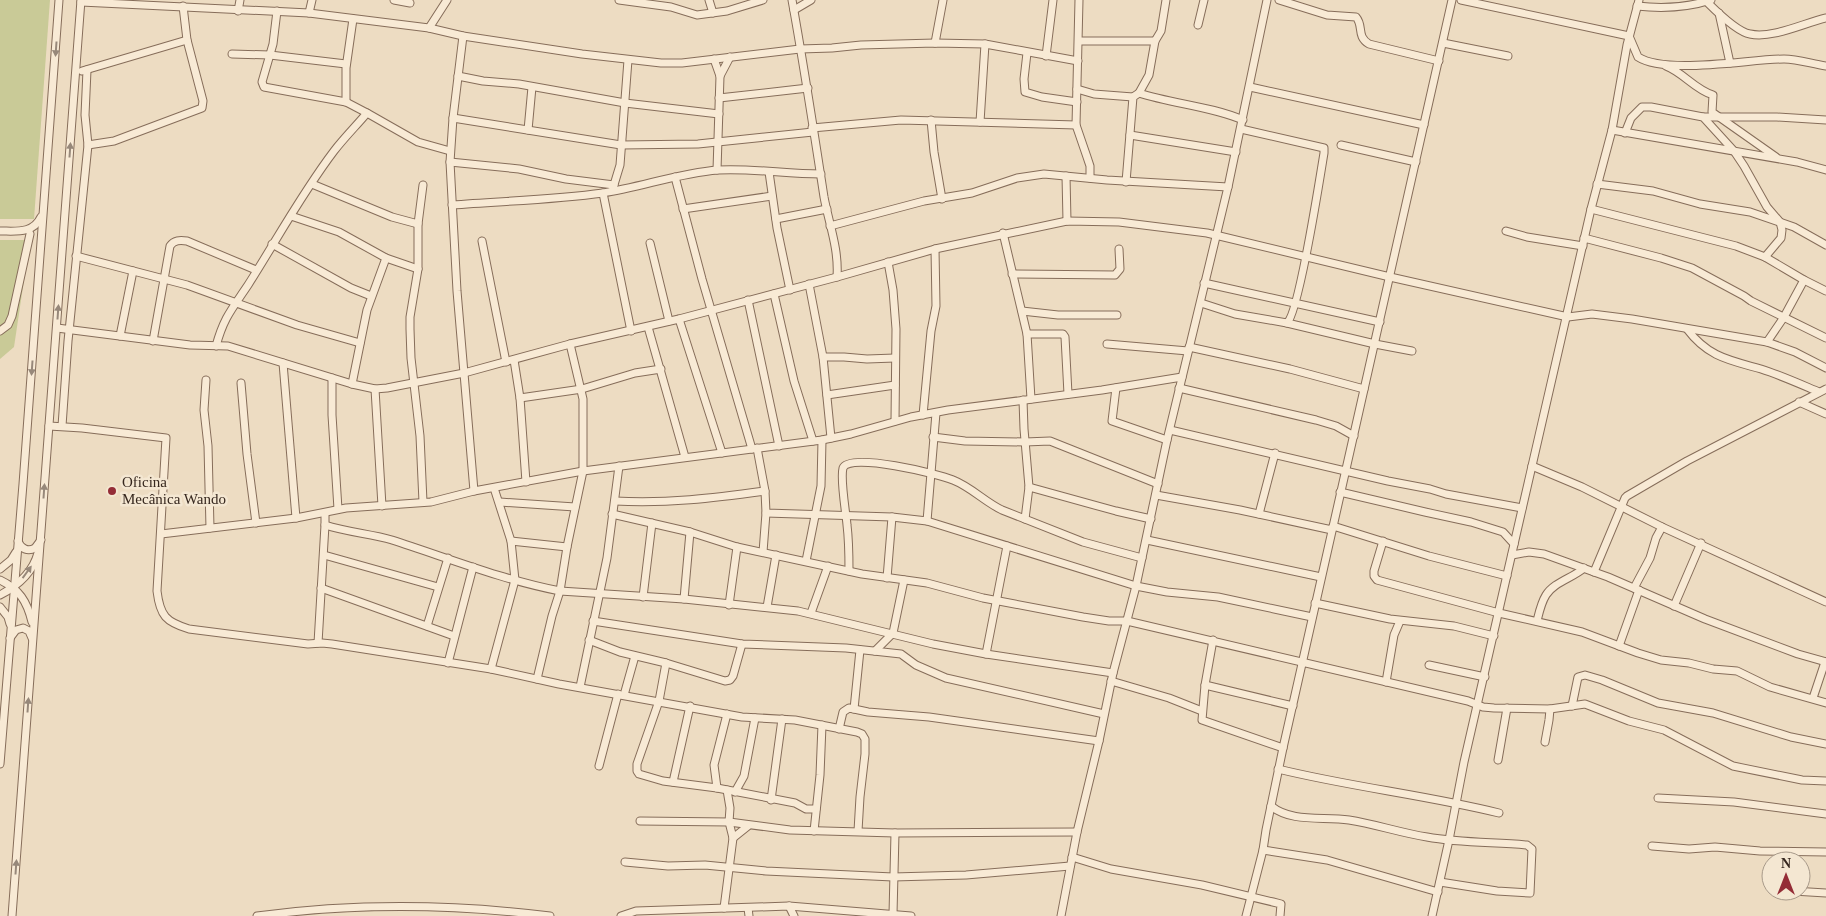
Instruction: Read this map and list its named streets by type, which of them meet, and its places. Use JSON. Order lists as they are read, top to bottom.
{
  "places": ["Oficina Mecânica Wando"],
  "north": "top"
}
